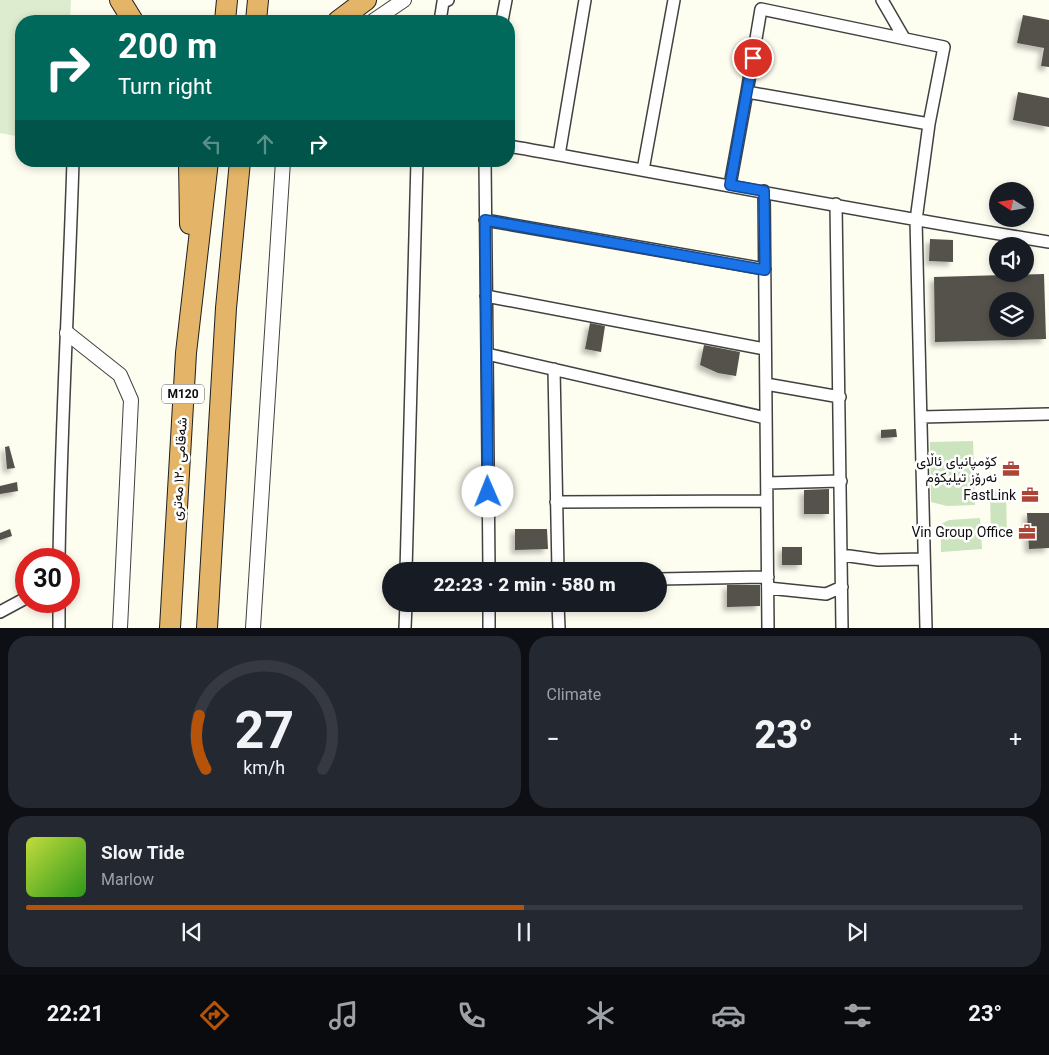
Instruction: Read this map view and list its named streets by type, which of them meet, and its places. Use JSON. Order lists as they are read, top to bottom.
{
  "streets": {
    "highway": ["M120", "شەقامی ١٢٠ مەتری"]
  },
  "places": {
    "office": ["كۆمپانیای ئاڵای نه‌رۆز تیلیكۆم", "FastLink", "Vin Group Office"]
  },
  "north": "left",
  "page": {
    "turn": ["200 m", "Turn right"],
    "limit": "30",
    "trip": "22:23 · 2 min · 580 m",
    "tile": "Climate",
    "heat": ["−", "23°", "+"],
    "song": ["Slow Tide", "Marlow"],
    "tabs": ["22:21", "23°"],
    "gauge": ["27", "km/h"]
  }
}
